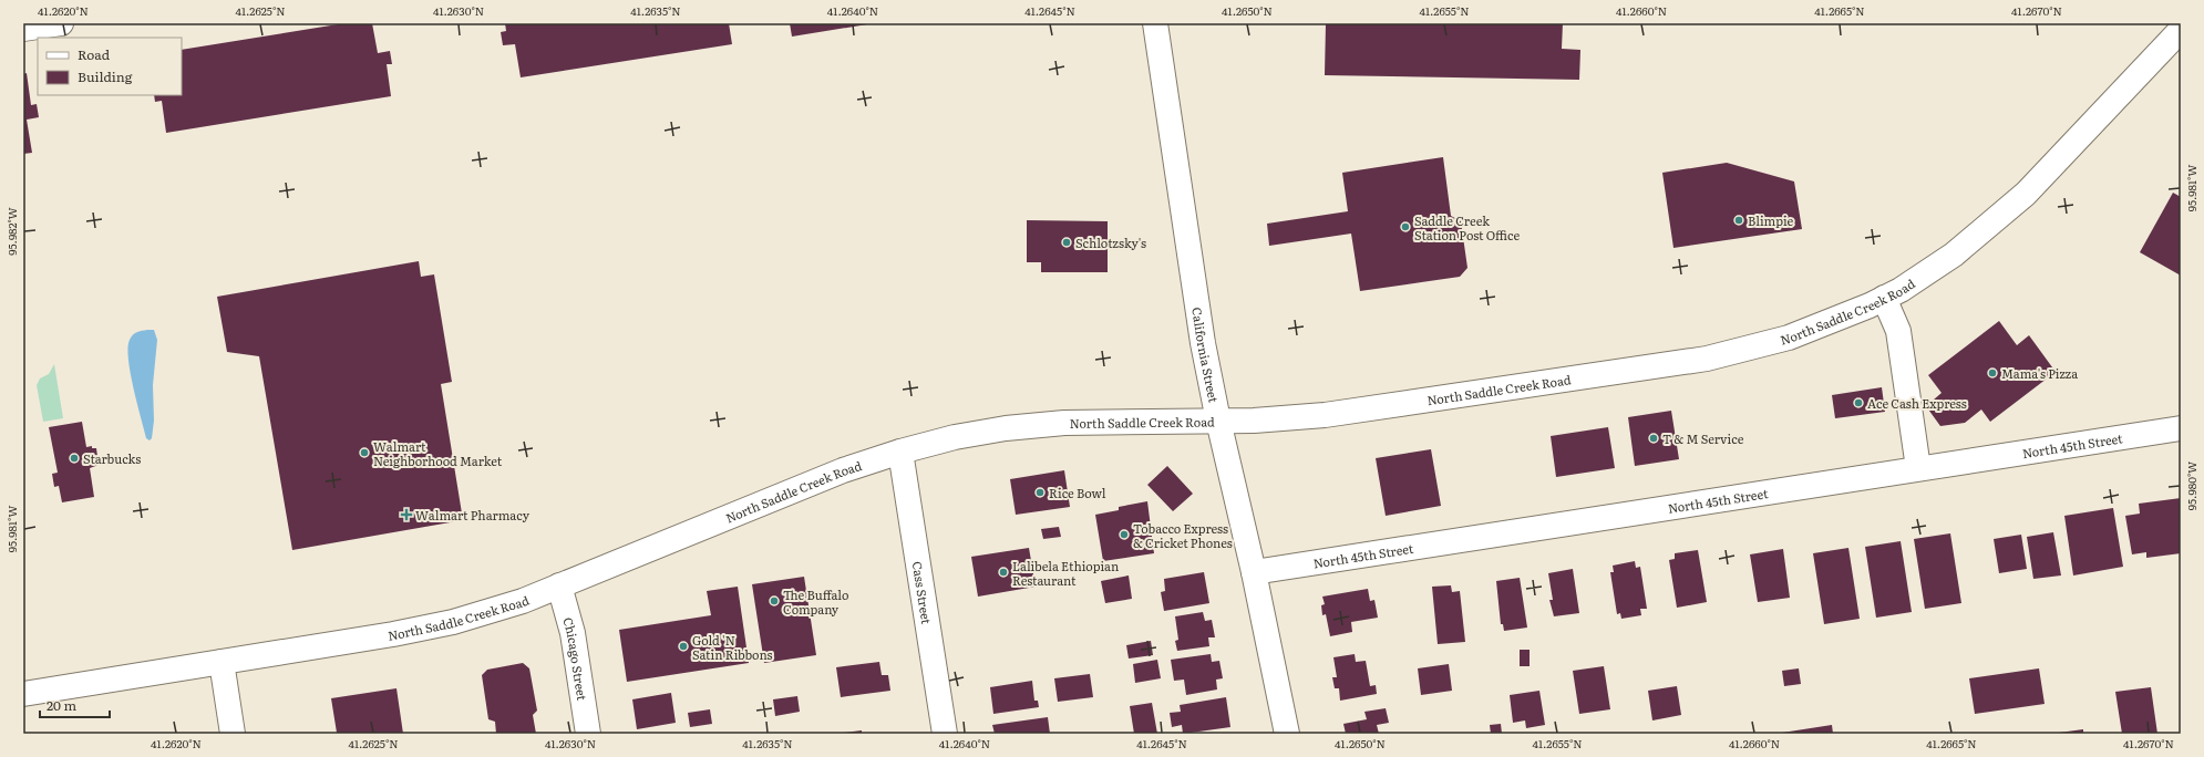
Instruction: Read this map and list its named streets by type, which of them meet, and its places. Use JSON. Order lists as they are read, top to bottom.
{
  "streets": {
    "main road": [
      "North Saddle Creek Road",
      "California Street",
      "North 45th Street",
      "Cass Street",
      "Chicago Street"
    ]
  },
  "crossings": [
    ["North Saddle Creek Road", "California Street"],
    ["North Saddle Creek Road", "Cass Street"],
    ["North Saddle Creek Road", "Chicago Street"],
    ["California Street", "North 45th Street"]
  ],
  "places": {
    "other": [
      "Blimpie",
      "Saddle Creek Station Post Office",
      "Schlotzsky's",
      "Mama's Pizza",
      "Ace Cash Express",
      "T & M Service",
      "Walmart Neighborhood Market",
      "Starbucks",
      "Rice Bowl",
      "Tobacco Express & Cricket Phones",
      "Lalibela Ethiopian Restaurant",
      "The Buffalo Company",
      "Gold 'N Satin Ribbons"
    ],
    "health": ["Walmart Pharmacy"]
  },
  "legend": ["Road", "Building"],
  "scale_bar": "20 m",
  "coordinates": [
    "41.2620°N",
    "41.2625°N",
    "41.2630°N",
    "41.2635°N",
    "41.2640°N",
    "41.2645°N",
    "41.2650°N",
    "41.2655°N",
    "41.2660°N",
    "41.2665°N",
    "41.2670°N",
    "95.981°W",
    "95.982°W",
    "95.980°W"
  ]
}
